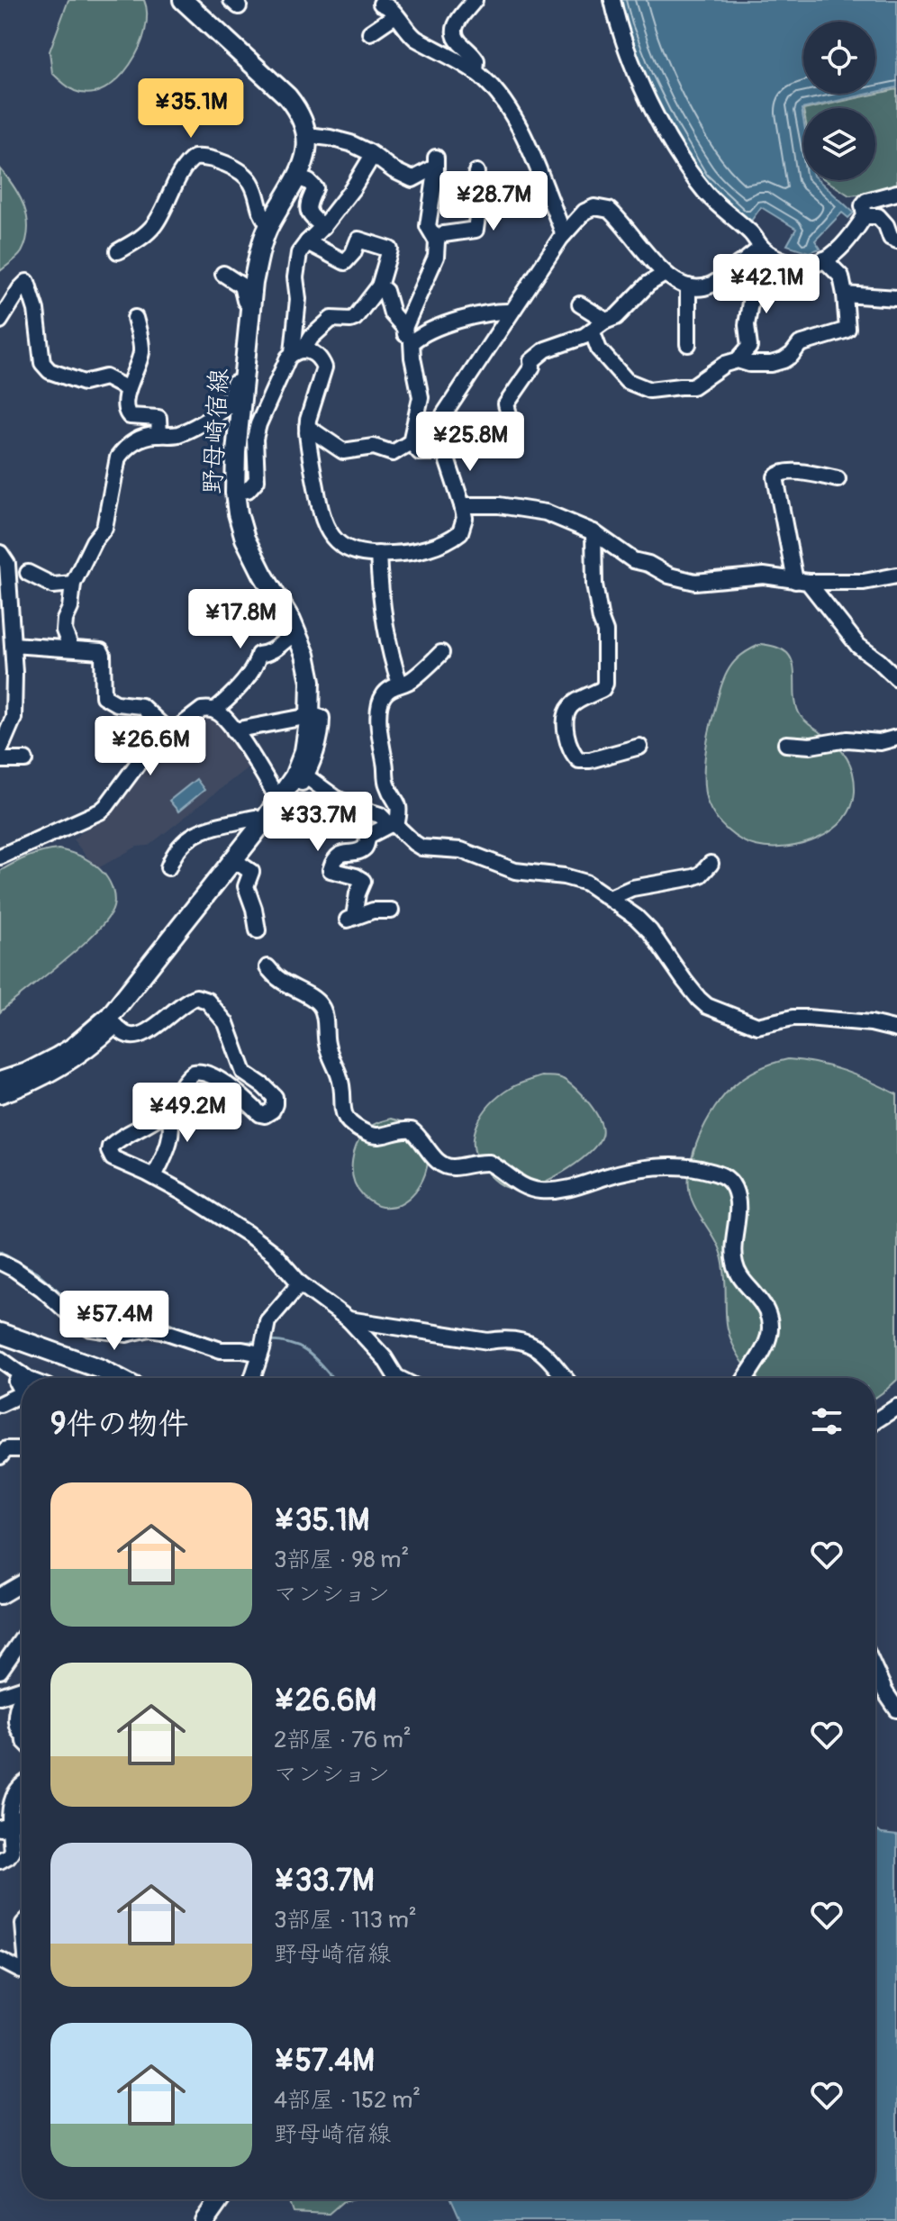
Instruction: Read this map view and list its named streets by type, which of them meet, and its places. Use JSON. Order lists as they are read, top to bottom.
{
  "streets": {
    "main road": ["野母崎宿線"]
  },
  "page": {
    "price": [
      "¥35.1M",
      "¥28.7M",
      "¥42.1M",
      "¥25.8M",
      "¥17.8M",
      "¥26.6M",
      "¥33.7M",
      "¥49.2M",
      "¥57.4M"
    ],
    "heading": "9件の物件",
    "list": [
      {
        "name": "¥35.1M",
        "note": "3部屋 · 98 m² · マンション"
      },
      {
        "name": "¥26.6M",
        "note": "2部屋 · 76 m² · マンション"
      },
      {
        "name": "¥33.7M",
        "note": "3部屋 · 113 m² · 野母崎宿線"
      },
      {
        "name": "¥57.4M",
        "note": "4部屋 · 152 m² · 野母崎宿線"
      }
    ]
  }
}
